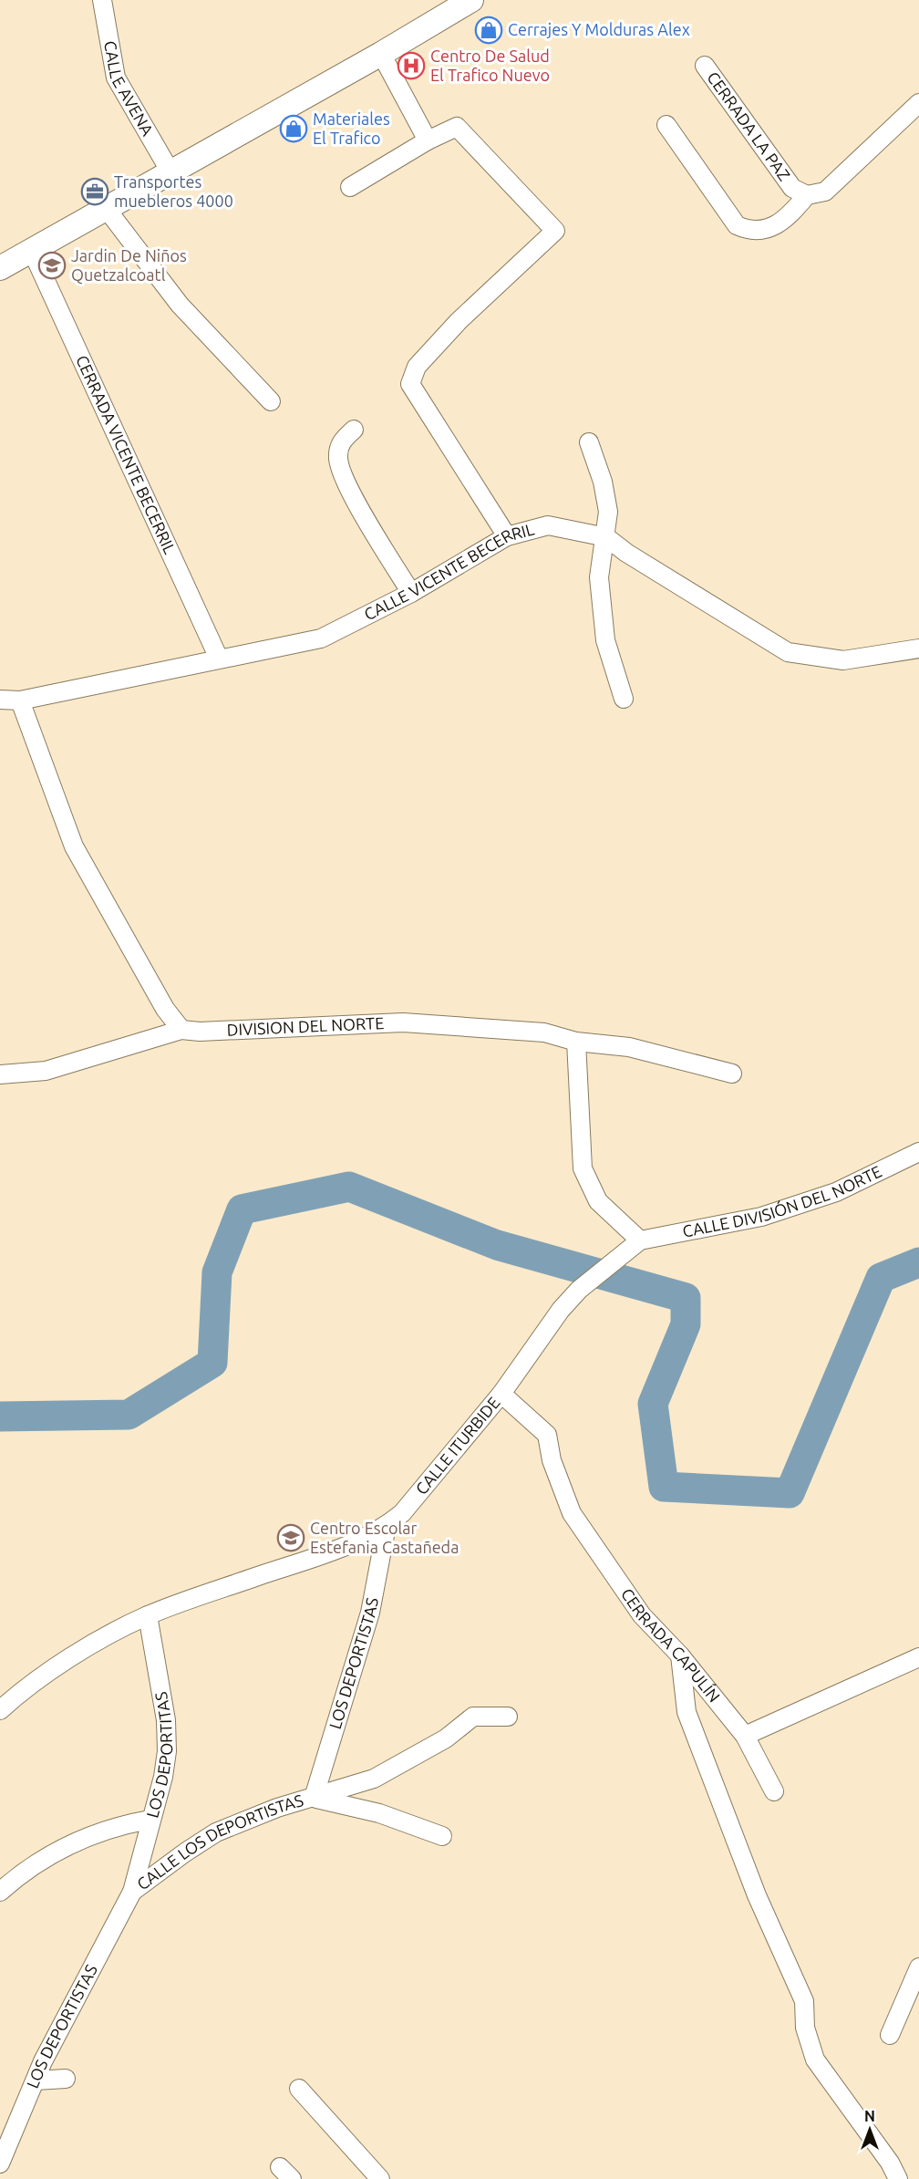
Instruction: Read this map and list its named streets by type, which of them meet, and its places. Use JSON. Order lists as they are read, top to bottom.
{
  "streets": {
    "street": [
      "CALLE AVENA",
      "CERRADA LA PAZ",
      "CERRADA VICENTE BECERRIL",
      "CALLE VICENTE BECERRIL",
      "DIVISION DEL NORTE",
      "CALLE DIVISIÓN DEL NORTE",
      "CALLE ITURBIDE",
      "CERRADA CAPULÍN",
      "LOS DEPORTISTAS",
      "LOS DEPORTITAS",
      "CALLE LOS DEPORTISTAS"
    ]
  },
  "crossings": [
    ["CERRADA VICENTE BECERRIL", "CALLE VICENTE BECERRIL"],
    ["CALLE DIVISIÓN DEL NORTE", "CALLE ITURBIDE"],
    ["CALLE ITURBIDE", "CERRADA CAPULÍN"],
    ["CALLE ITURBIDE", "LOS DEPORTISTAS"],
    ["CALLE ITURBIDE", "LOS DEPORTITAS"],
    ["LOS DEPORTISTAS", "LOS DEPORTITAS"],
    ["LOS DEPORTISTAS", "CALLE LOS DEPORTISTAS"],
    ["LOS DEPORTITAS", "CALLE LOS DEPORTISTAS"]
  ],
  "places": {
    "shop": ["Cerrajes Y Molduras Alex", "Materiales El Trafico"],
    "hospital": ["Centro De Salud El Trafico Nuevo"],
    "office": ["Transportes muebleros 4000"],
    "school or university": ["Jardin De Niños Quetzalcoatl", "Centro Escolar Estefania Castañeda"]
  },
  "north": "top"
}
